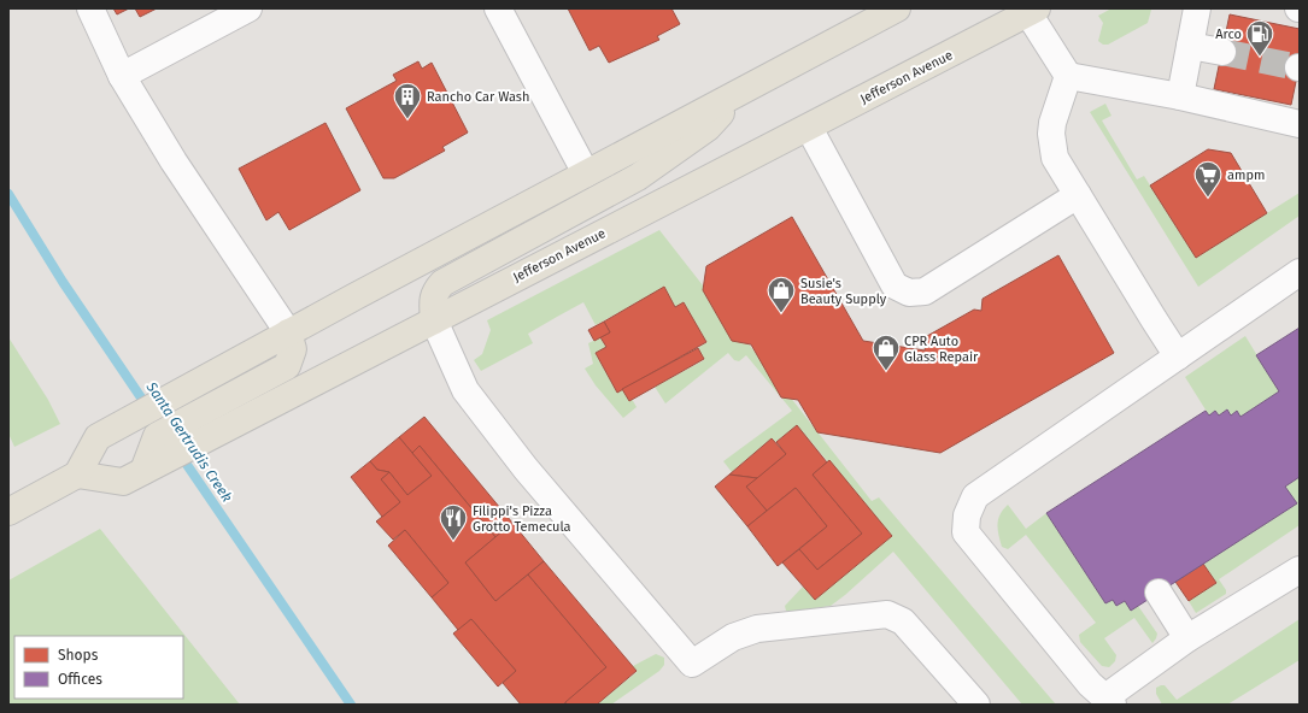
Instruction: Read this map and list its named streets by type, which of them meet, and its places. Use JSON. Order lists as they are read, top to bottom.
{
  "streets": {
    "main road": ["Jefferson Avenue"]
  },
  "water": ["Santa Gertrudis Creek"],
  "places": {
    "fuel station": ["Arco"],
    "building": ["Rancho Car Wash"],
    "supermarket": ["ampm"],
    "shop": ["Susie's Beauty Supply", "CPR Auto Glass Repair"],
    "restaurant": ["Filippi's Pizza Grotto Temecula"]
  },
  "legend": ["Shops", "Offices"]
}
